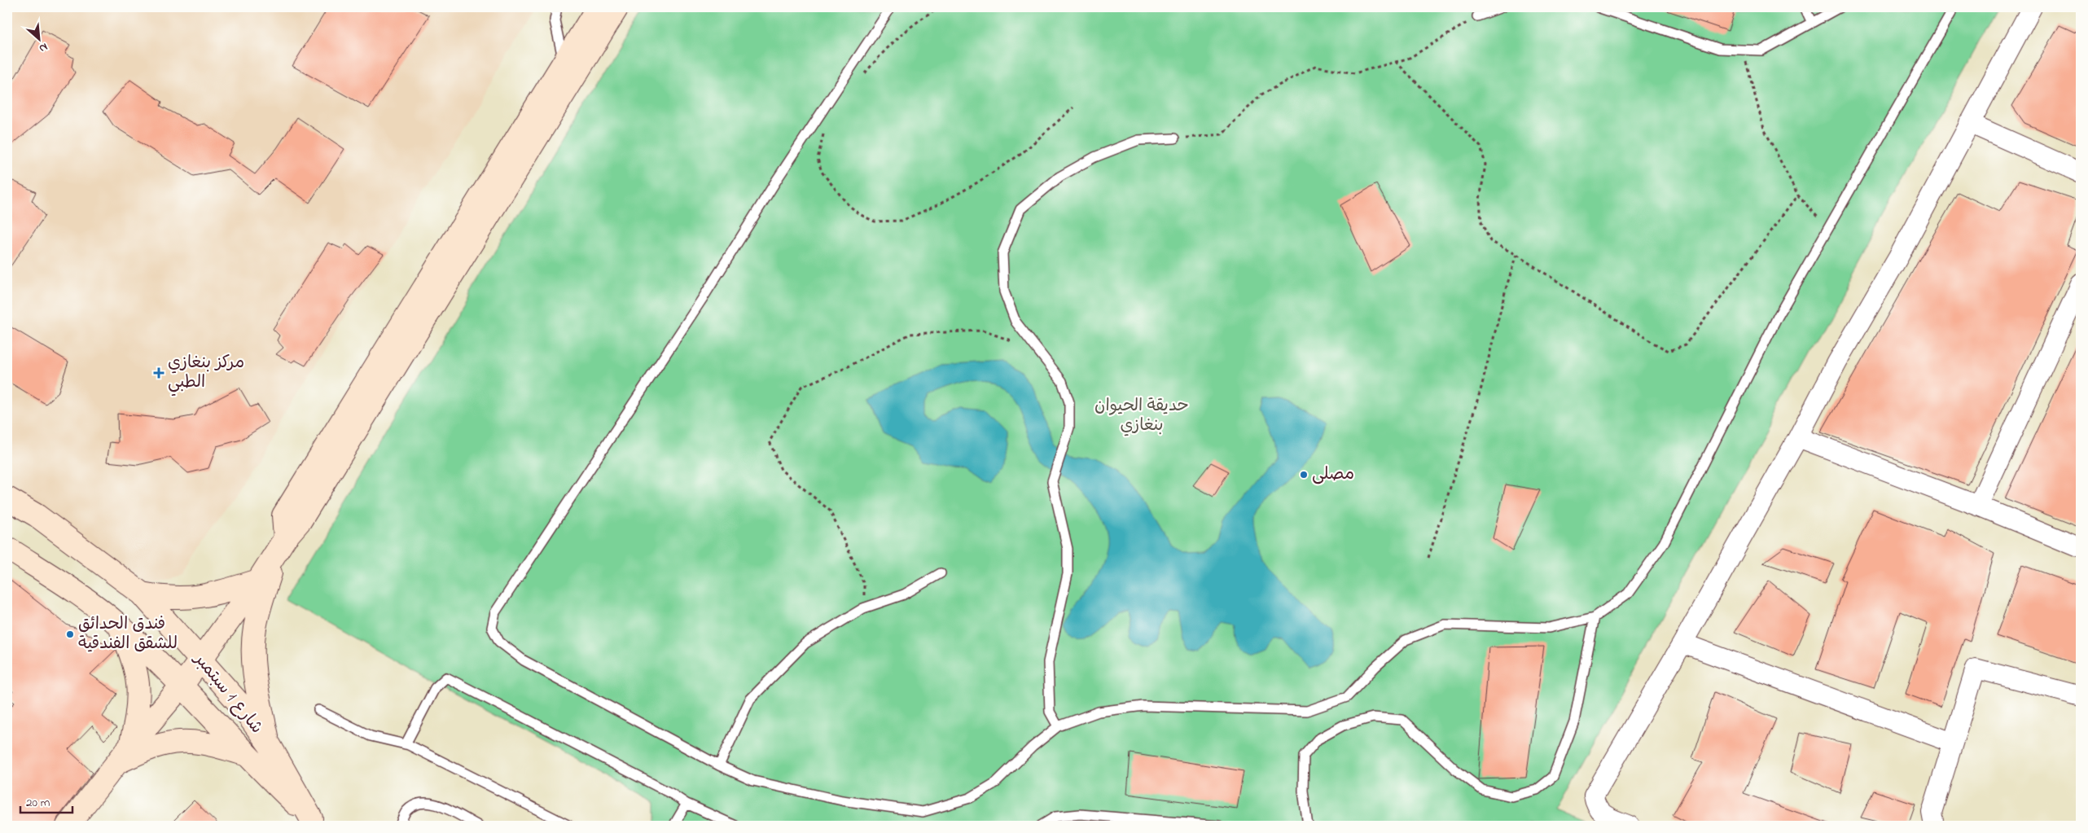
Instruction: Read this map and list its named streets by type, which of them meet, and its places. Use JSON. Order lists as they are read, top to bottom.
{
  "streets": {
    "main road": ["شارع 1 سبتمبر"]
  },
  "parks": ["حديقة الحيوان بنغازي"],
  "places": {
    "health": ["مركز بنغازي الطبي"],
    "other": ["مصلى", "فندق الحدائق للشقق الفندقية"]
  },
  "scale_bar": "20 m",
  "north": "bottom right"
}
